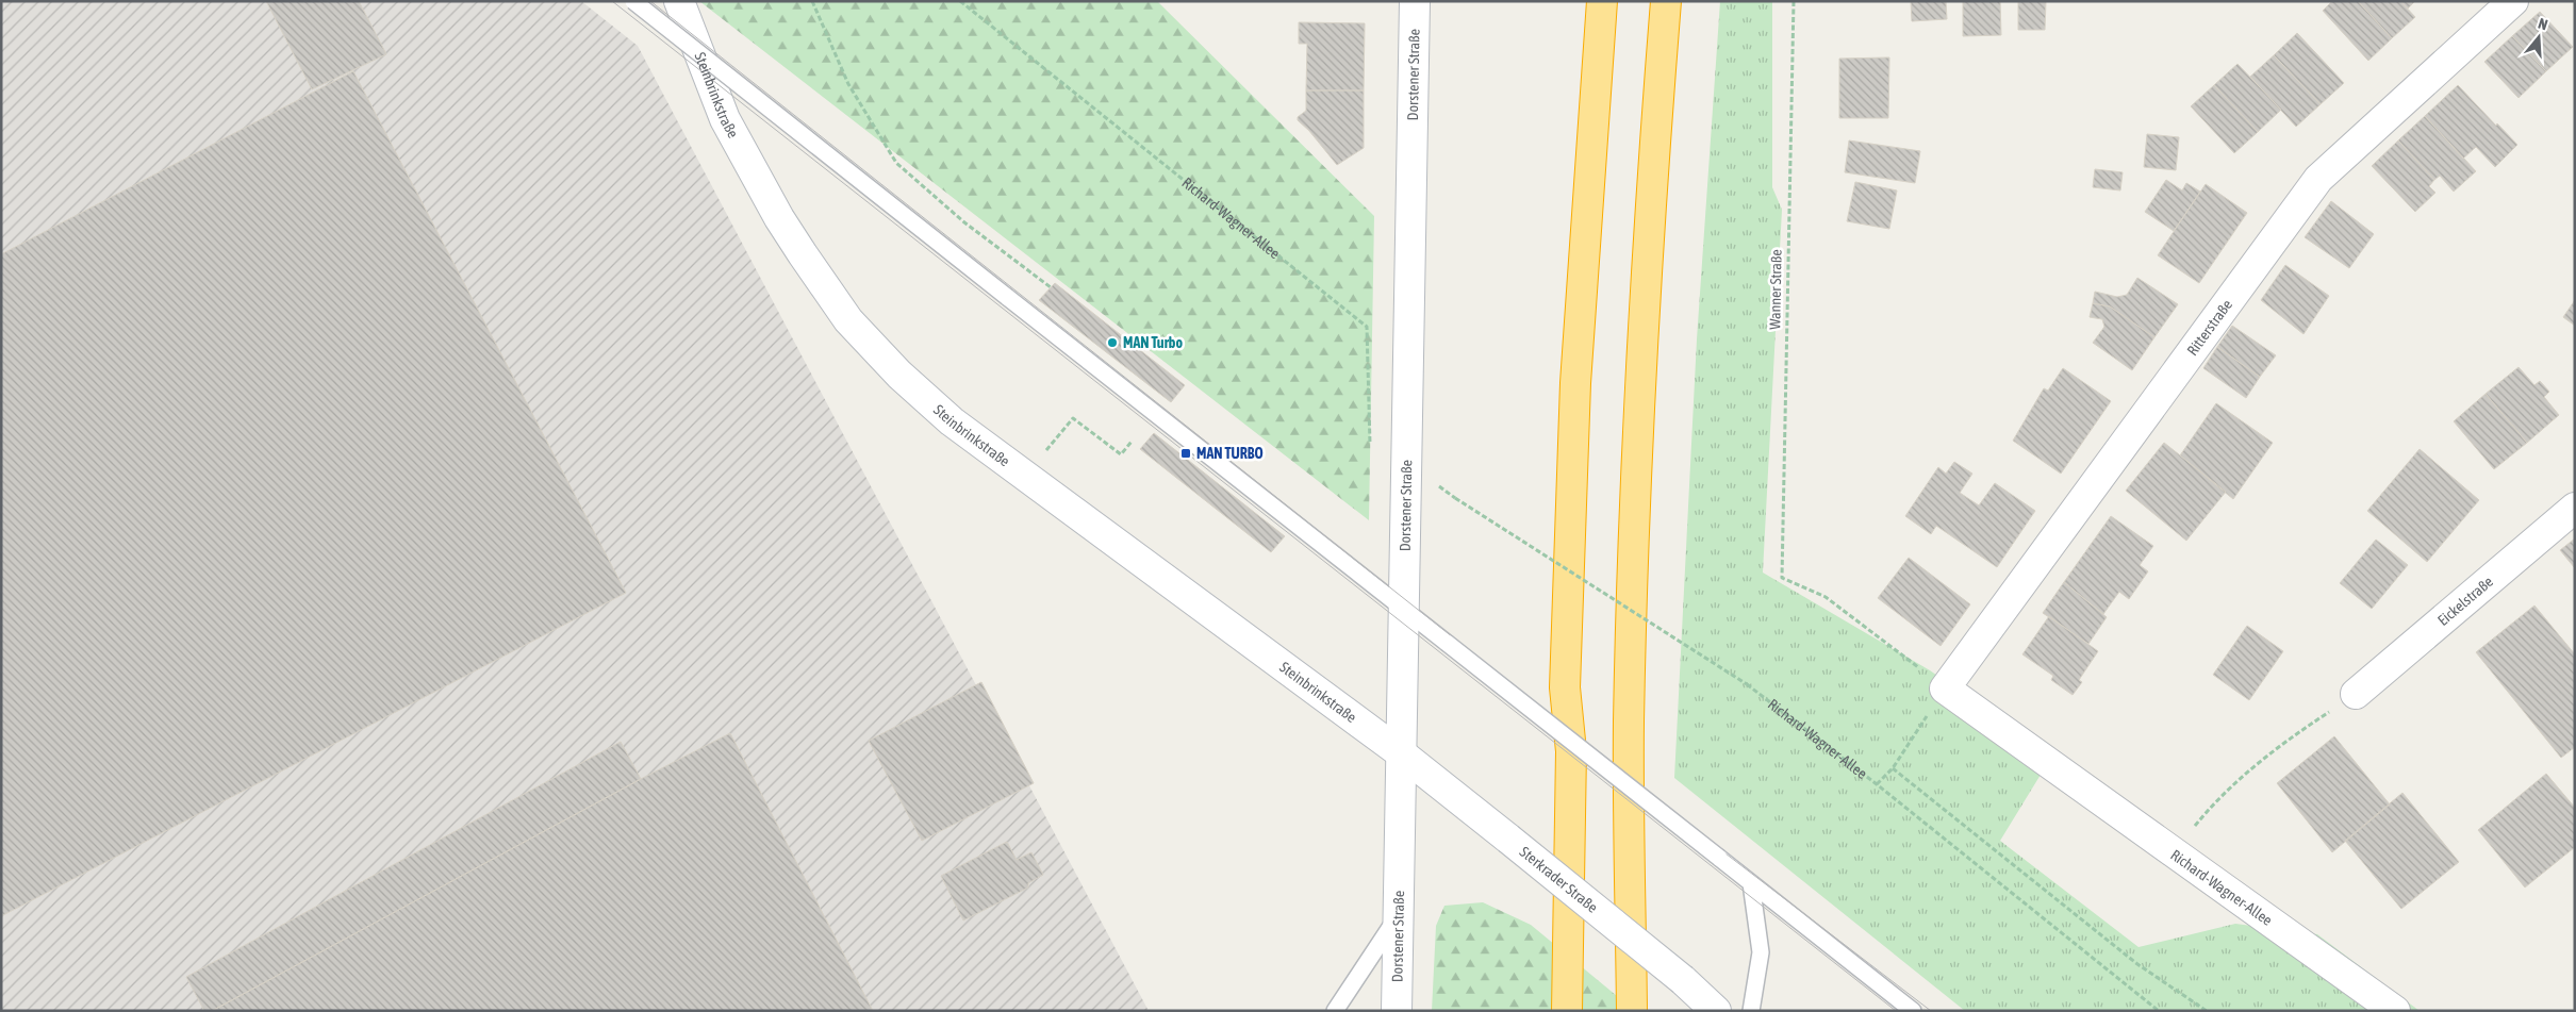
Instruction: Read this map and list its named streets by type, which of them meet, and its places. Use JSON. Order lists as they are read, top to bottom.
{
  "streets": {
    "street": [
      "Dorstener Straße",
      "Steinbrinkstraße",
      "Richard-Wagner-Allee",
      "Ritterstraße",
      "Eickelstraße",
      "Sterkrader Straße"
    ],
    "path": ["Wanner Straße"]
  },
  "crossings": [
    ["Dorstener Straße", "Steinbrinkstraße"],
    ["Dorstener Straße", "Sterkrader Straße"],
    ["Steinbrinkstraße", "Sterkrader Straße"],
    ["Richard-Wagner-Allee", "Wanner Straße"],
    ["Richard-Wagner-Allee", "Ritterstraße"],
    ["Wanner Straße", "Ritterstraße"]
  ],
  "places": {
    "other": ["MAN Turbo"],
    "transit": ["MAN TURBO"]
  },
  "north": "top"
}
